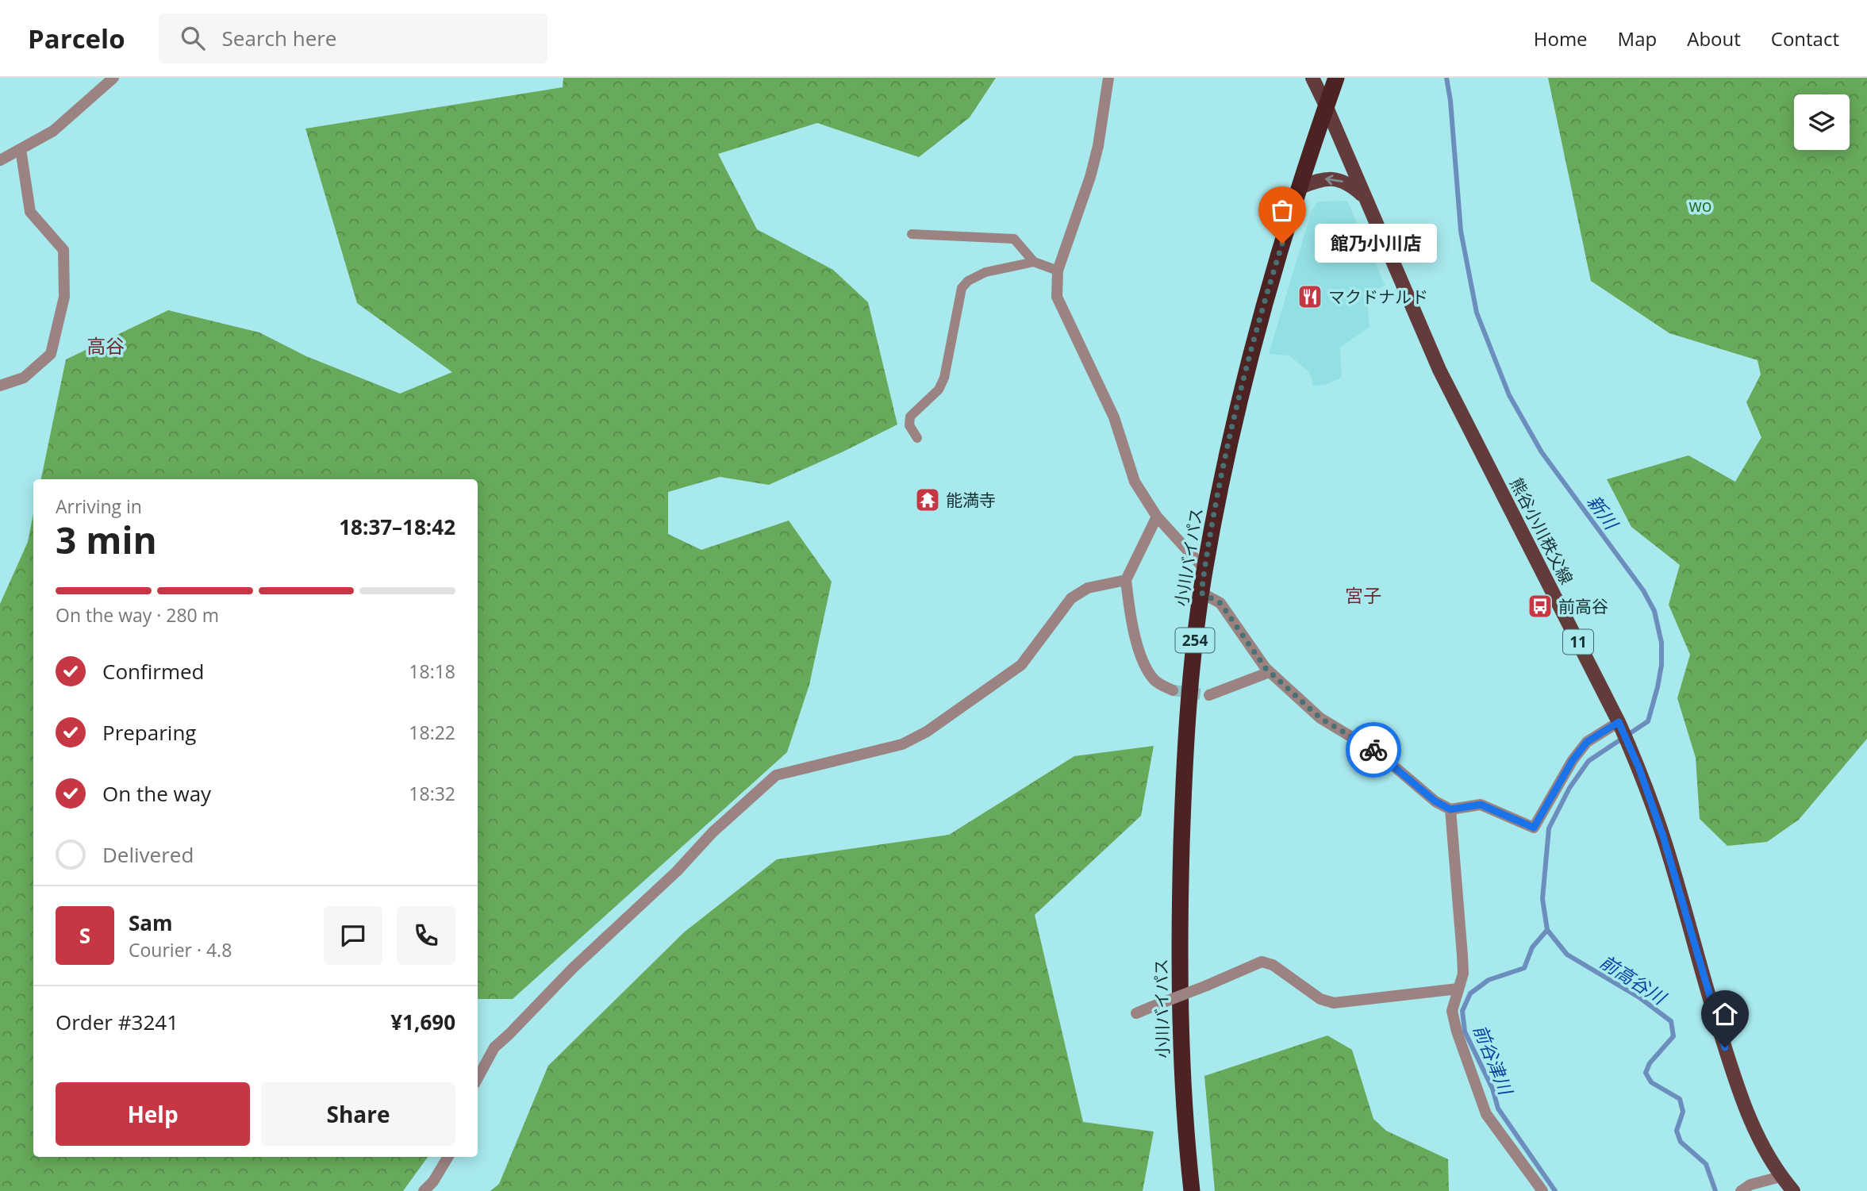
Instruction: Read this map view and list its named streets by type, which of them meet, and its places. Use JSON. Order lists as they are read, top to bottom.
{
  "streets": {
    "highway": ["小川バイパス", "254"],
    "main road": ["熊谷小川秩父線", "11"]
  },
  "crossings": [
    ["熊谷小川秩父線", "小川バイパス"]
  ],
  "districts": ["高谷", "宮子"],
  "water": ["新川", "前高谷川", "前谷津川"],
  "parks": ["wo"],
  "places": {
    "other": ["館乃小川店"],
    "restaurant": ["マクドナルド"],
    "temple": ["能満寺"],
    "bus stop": ["前高谷"]
  },
  "page": {
    "header": "Parcelo",
    "search": "Search here",
    "nav": [
      "Home",
      "Map",
      "About",
      "Contact"
    ],
    "bubble": "館乃小川店",
    "heading": ["3 min", "Arriving in", "18:37–18:42"],
    "panel": [
      "Sam",
      "Courier · 4.8",
      "Order #3241",
      "¥1,690"
    ],
    "bar": "On the way · 280 m",
    "list": [
      ["Confirmed", "18:18"],
      ["Preparing", "18:22"],
      ["On the way", "18:32"],
      "Delivered"
    ],
    "round": "S",
    "buttons": ["Help", "Share"]
  }
}
